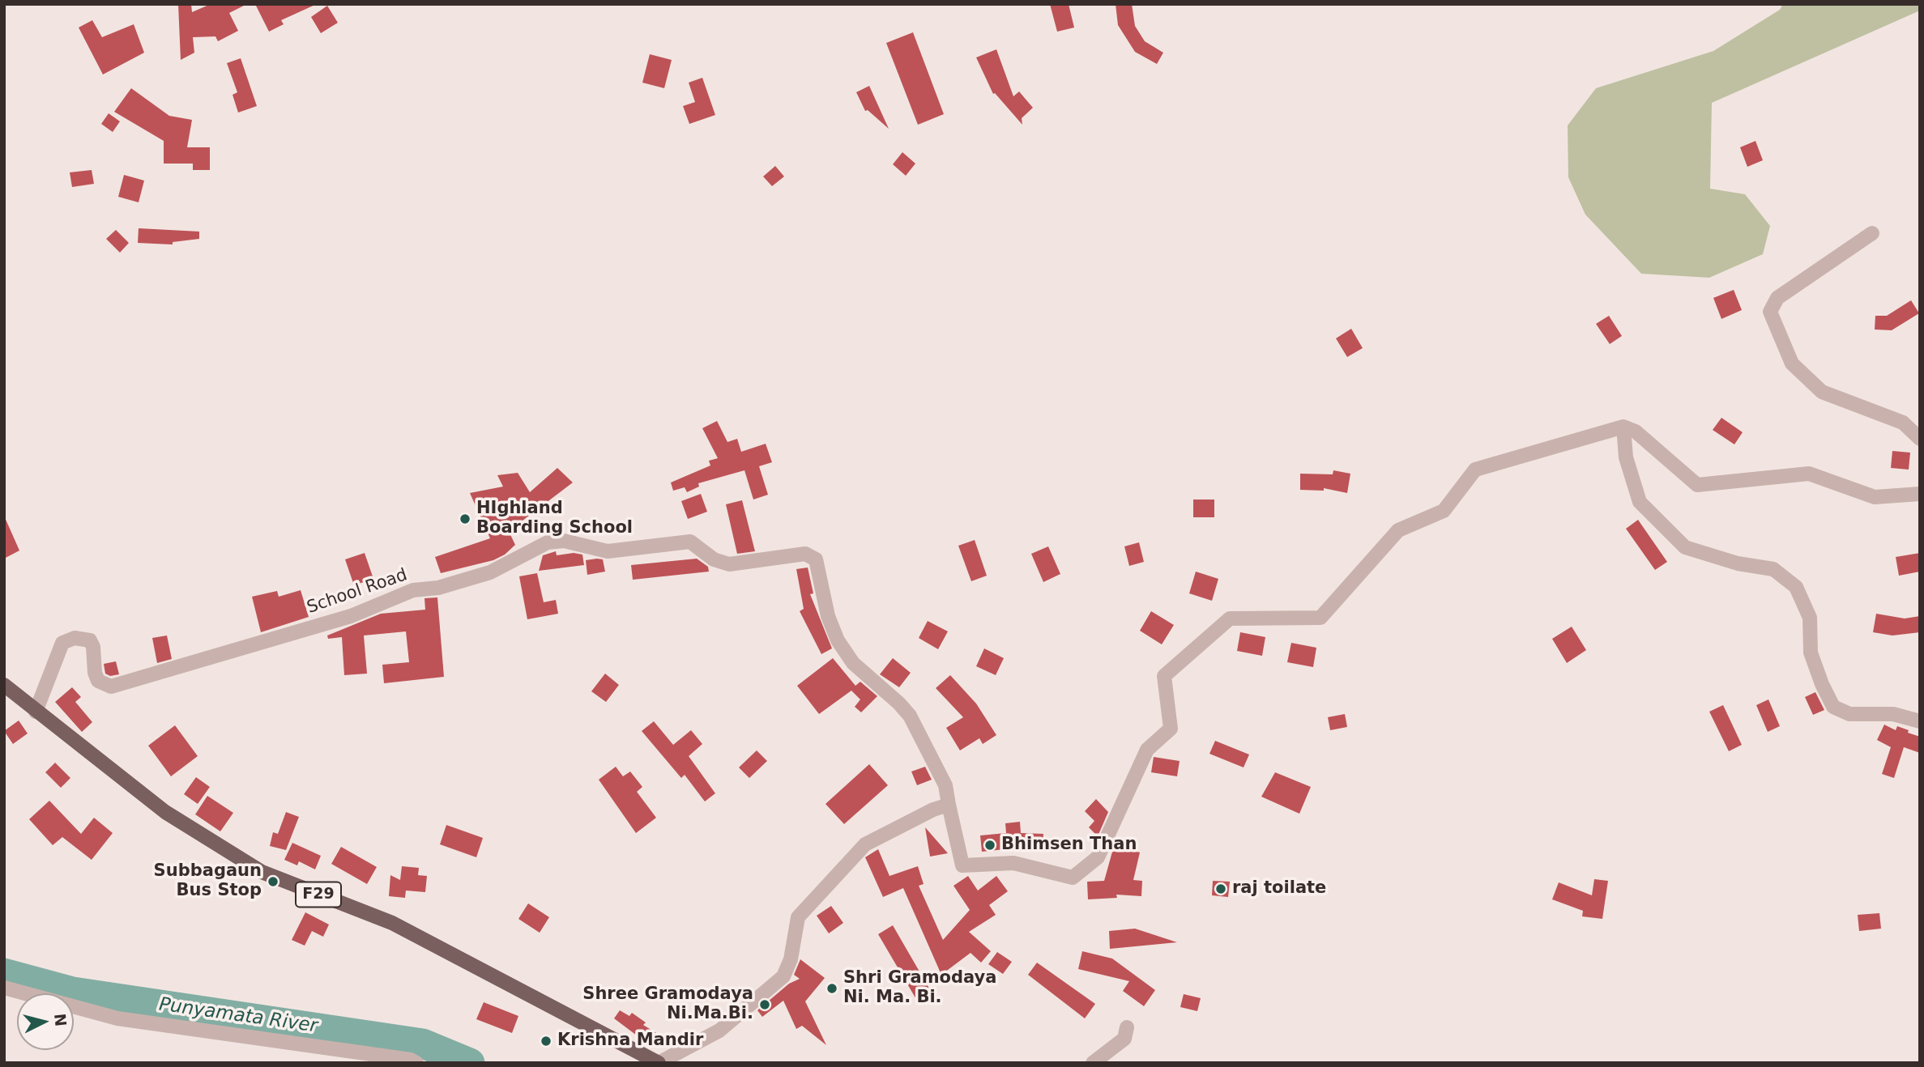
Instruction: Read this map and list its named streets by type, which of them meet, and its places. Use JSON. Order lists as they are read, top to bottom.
{
  "streets": {
    "main road": ["F29"],
    "street": ["School Road"]
  },
  "crossings": [
    ["School Road", "F29"]
  ],
  "water": ["Punyamata River"],
  "places": [
    "HIghland Boarding School",
    "Bhimsen Than",
    "Subbagaun Bus Stop",
    "raj toilate",
    "Shri Gramodaya Ni. Ma. Bi.",
    "Shree Gramodaya Ni.Ma.Bi.",
    "Krishna Mandir"
  ],
  "north": "right"
}
